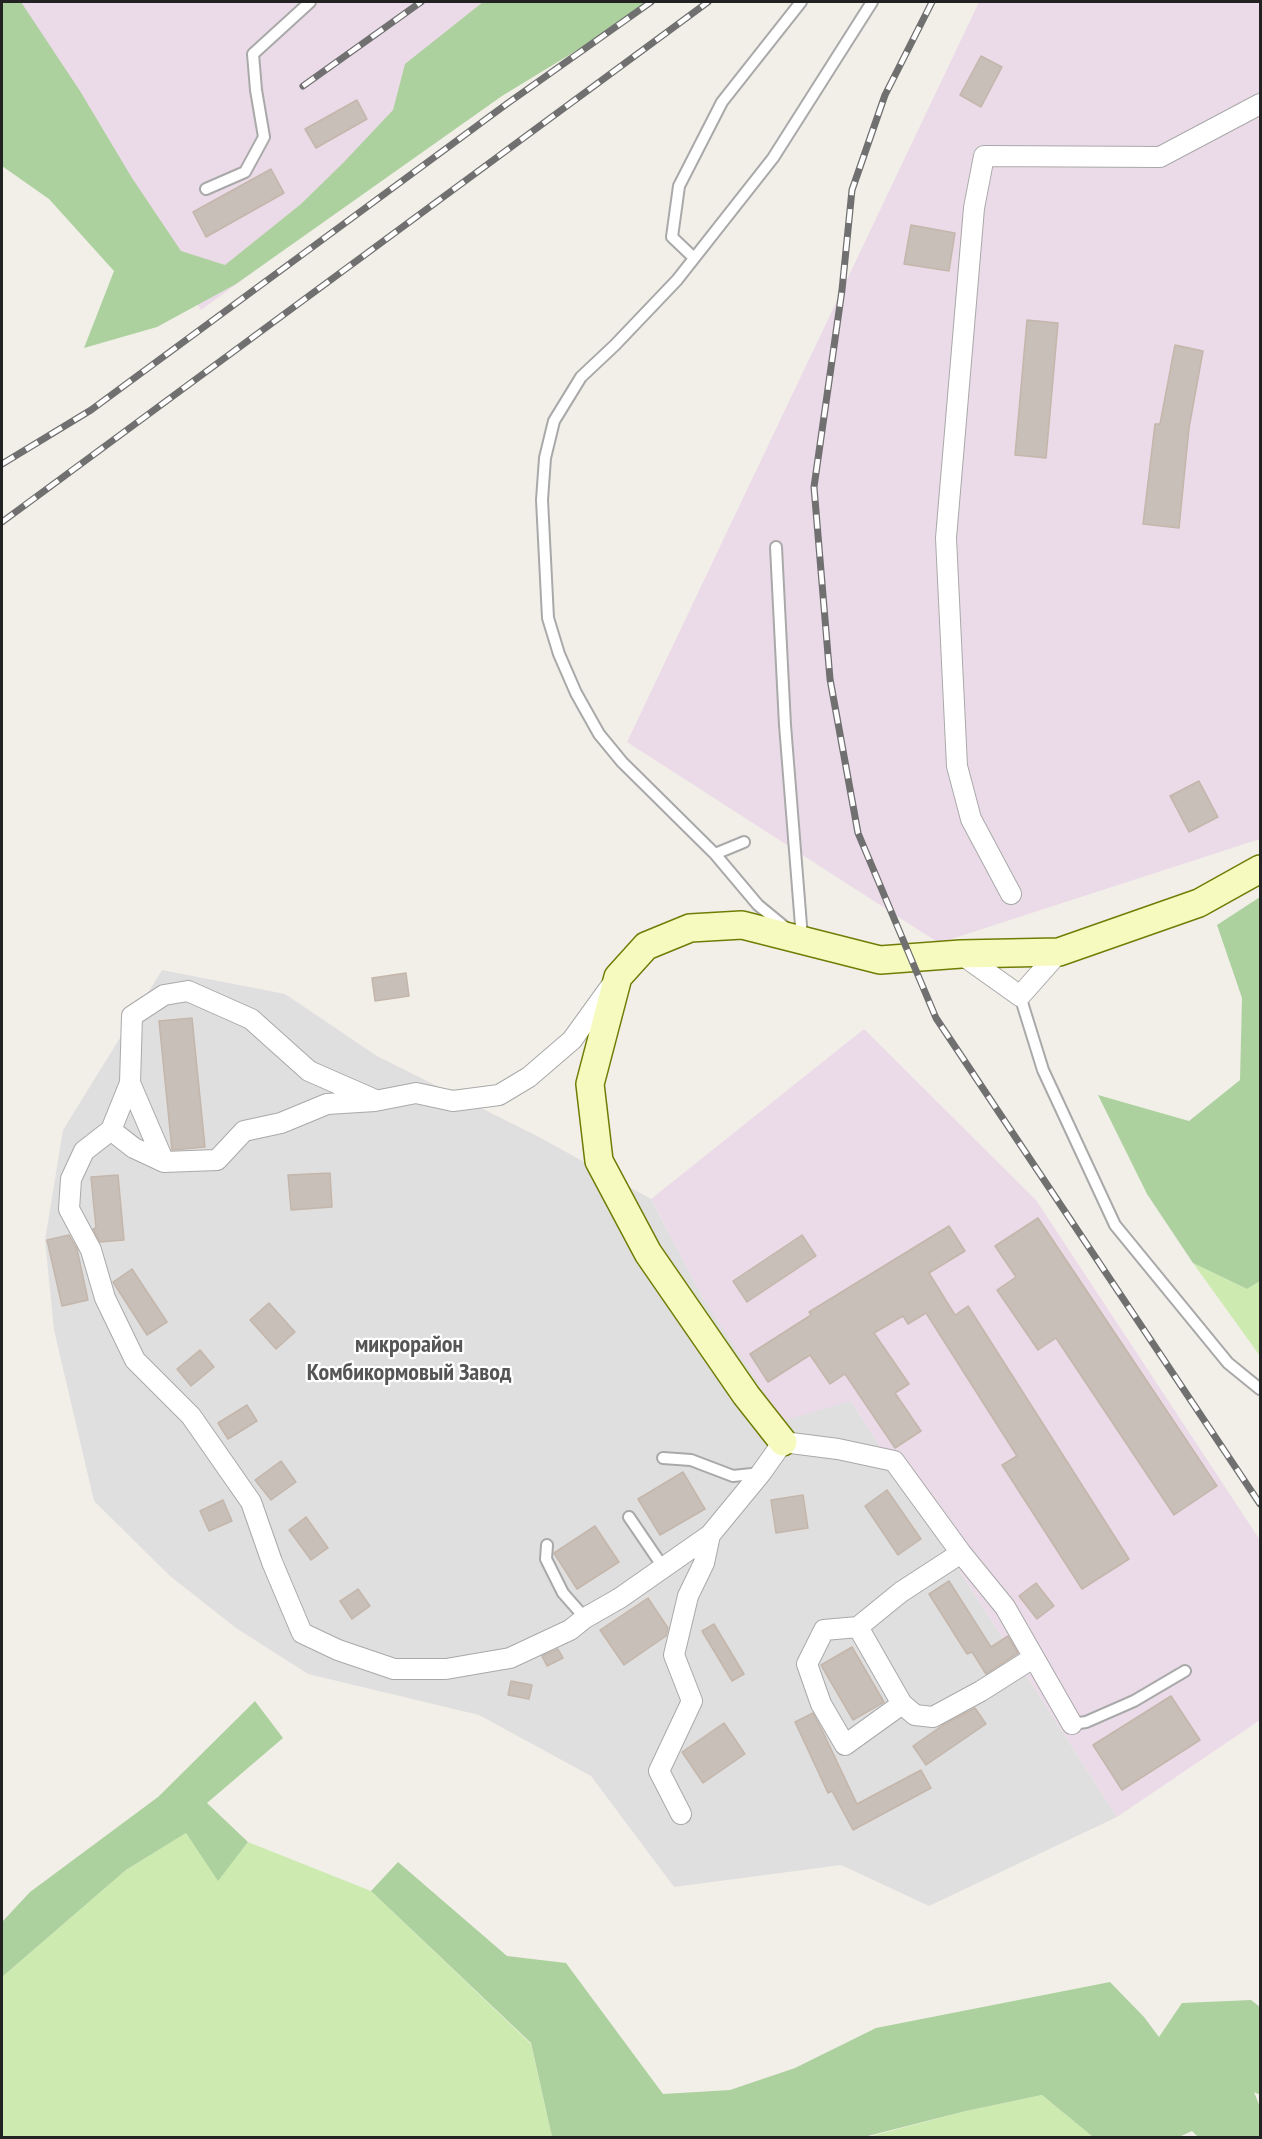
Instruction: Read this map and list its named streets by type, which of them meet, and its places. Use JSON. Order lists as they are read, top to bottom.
{
  "districts": ["микрорайон Комбикормовый Завод"]
}
